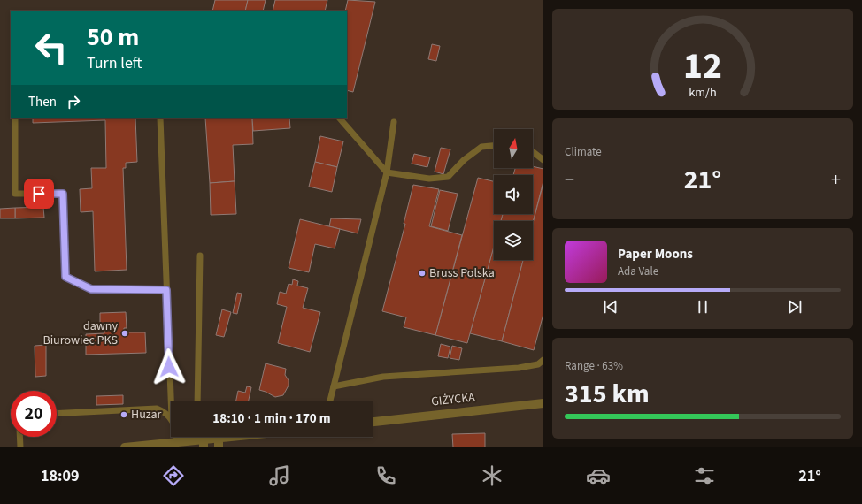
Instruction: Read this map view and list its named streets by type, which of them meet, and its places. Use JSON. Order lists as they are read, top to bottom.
{
  "streets": {
    "street": ["GIŻYCKA"]
  },
  "places": ["Bruss Polska", "dawny Biurowiec PKS", "Huzar"],
  "north": "top",
  "page": {
    "turn": ["50 m", "Turn left"],
    "then": "Then",
    "tile": [
      "Climate",
      ["Range · 63%", "315 km"]
    ],
    "heat": ["−", "21°", "+"],
    "song": ["Paper Moons", "Ada Vale"],
    "limit": "20",
    "trip": "18:10 · 1 min · 170 m",
    "tabs": ["18:09", "21°"],
    "gauge": ["12", "km/h"]
  }
}
